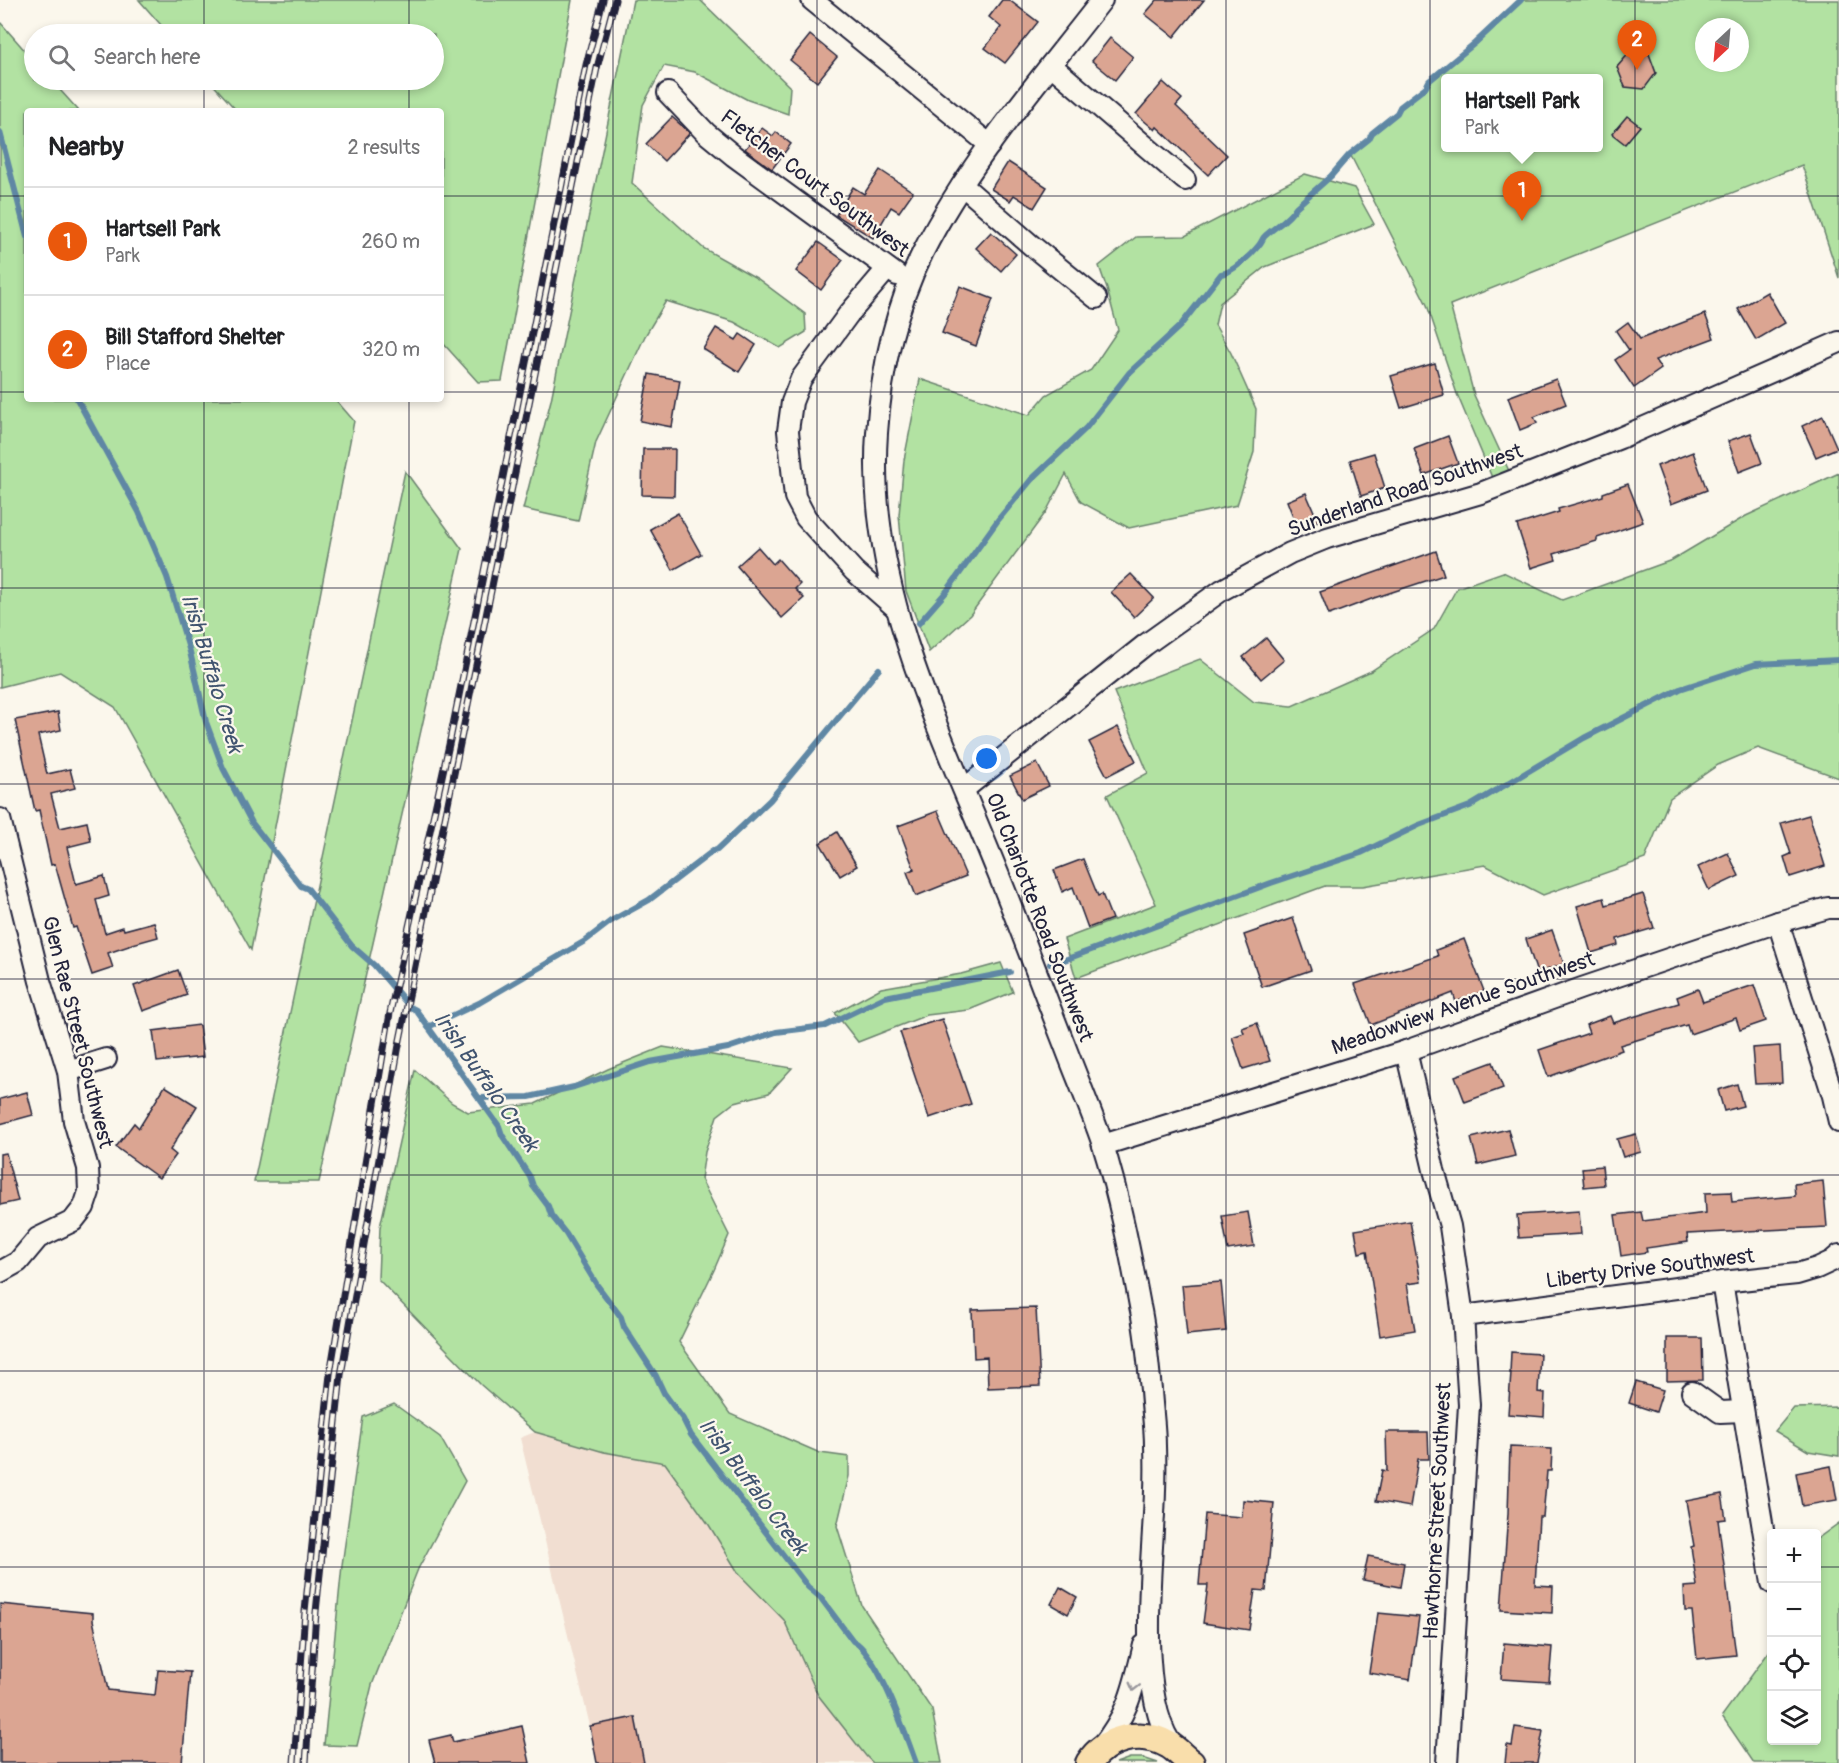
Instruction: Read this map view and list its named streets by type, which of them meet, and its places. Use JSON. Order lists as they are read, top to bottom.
{
  "streets": {
    "street": [
      "Fletcher Court Southwest",
      "Sunderland Road Southwest",
      "Old Charlotte Road Southwest",
      "Meadowview Avenue Southwest",
      "Glen Rae Street Southwest",
      "Liberty Drive Southwest",
      "Hawthorne Street Southwest"
    ]
  },
  "crossings": [
    ["Fletcher Court Southwest", "Old Charlotte Road Southwest"],
    ["Sunderland Road Southwest", "Old Charlotte Road Southwest"],
    ["Old Charlotte Road Southwest", "Meadowview Avenue Southwest"],
    ["Meadowview Avenue Southwest", "Hawthorne Street Southwest"],
    ["Liberty Drive Southwest", "Hawthorne Street Southwest"]
  ],
  "water": ["Irish Buffalo Creek"],
  "north": "bottom left",
  "page": {
    "pins": ["2", "1"],
    "search": "Search here",
    "popup": ["Hartsell Park", "Park"],
    "heading": ["Nearby", "2 results"],
    "list": [
      {
        "mark": "1",
        "name": "Hartsell Park",
        "note": "Park",
        "value": "260 m"
      },
      {
        "mark": "2",
        "name": "Bill Stafford Shelter",
        "note": "Place",
        "value": "320 m"
      }
    ],
    "map_buttons": ["+", "−"]
  }
}
